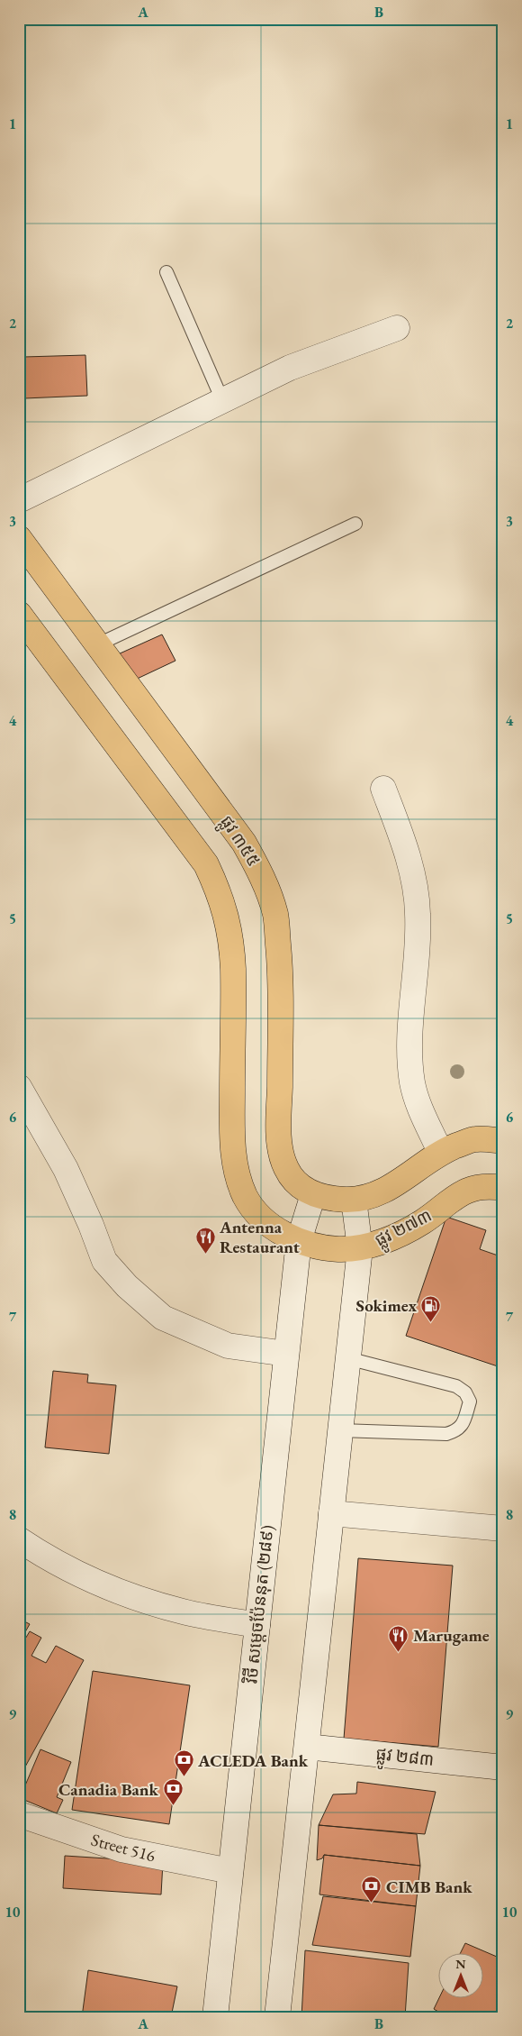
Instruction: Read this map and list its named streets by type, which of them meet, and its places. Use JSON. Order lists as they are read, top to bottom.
{
  "streets": {
    "main road": ["ផ្លូវ ៣៥៥", "ផ្លូវ ២៧៣"],
    "street": ["វិថី សម្តេចប៉ែននុត (២៨៩)", "ផ្លូវ ២៨៣", "Street 516"]
  },
  "crossings": [
    ["ផ្លូវ ៣៥៥", "វិថី សម្តេចប៉ែននុត (២៨៩)"],
    ["ផ្លូវ ២៧៣", "វិថី សម្តេចប៉ែននុត (២៨៩)"],
    ["វិថី សម្តេចប៉ែននុត (២៨៩)", "Street 516"]
  ],
  "places": {
    "restaurant": ["Antenna Restaurant", "Marugame"],
    "fuel station": ["Sokimex"],
    "bank": ["ACLEDA Bank", "Canadia Bank", "CIMB Bank"]
  },
  "north": "top",
  "grid": {
    "columns": ["A", "B"],
    "rows": [
      "1",
      "2",
      "3",
      "4",
      "5",
      "6",
      "7",
      "8",
      "9",
      "10"
    ]
  }
}
